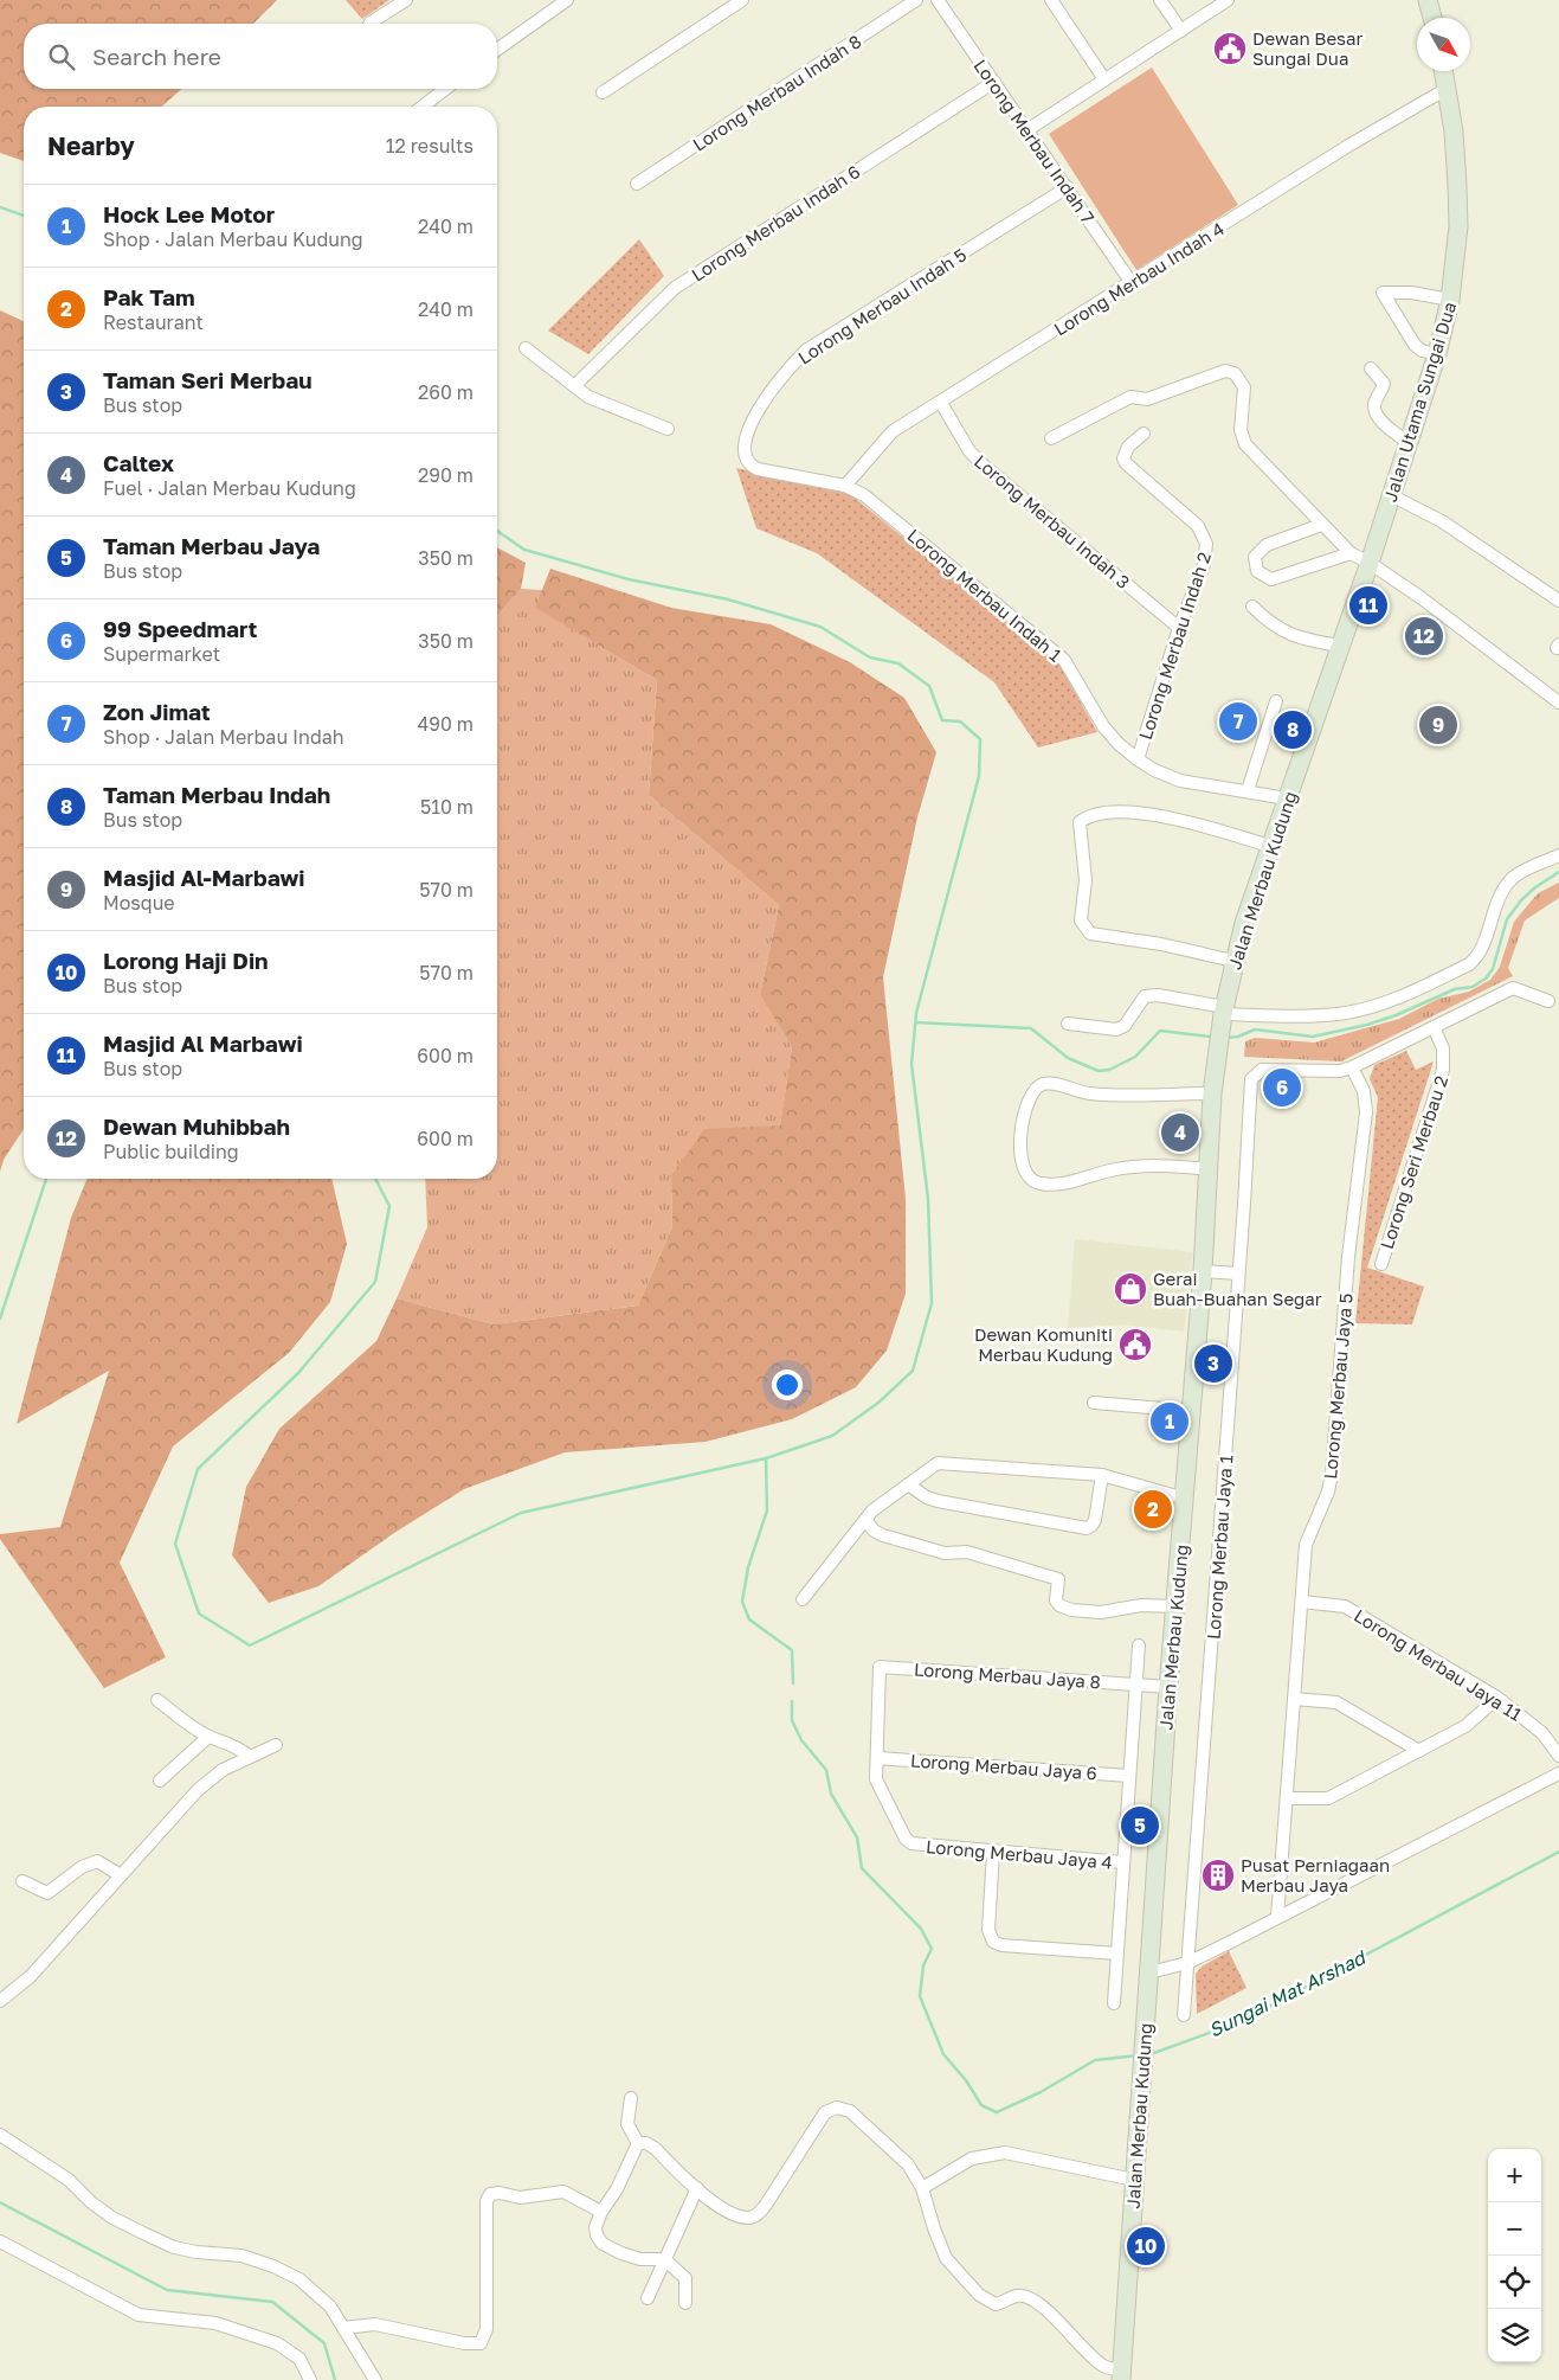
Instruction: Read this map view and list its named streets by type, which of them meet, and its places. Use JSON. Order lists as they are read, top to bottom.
{
  "streets": {
    "main road": ["Jalan Utama Sungai Dua", "Jalan Merbau Kudung"],
    "street": [
      "Lorong Merbau Indah 8",
      "Lorong Merbau Indah 7",
      "Lorong Merbau Indah 6",
      "Lorong Merbau Indah 4",
      "Lorong Merbau Indah 5",
      "Lorong Merbau Indah 3",
      "Lorong Merbau Indah 1",
      "Lorong Merbau Indah 2",
      "Lorong Seri Merbau 2",
      "Lorong Merbau Jaya 5",
      "Lorong Merbau Jaya 1",
      "Lorong Merbau Jaya 11",
      "Lorong Merbau Jaya 8",
      "Lorong Merbau Jaya 6",
      "Lorong Merbau Jaya 4"
    ]
  },
  "crossings": [
    ["Lorong Merbau Indah 7", "Lorong Merbau Indah 6"],
    ["Lorong Merbau Indah 7", "Lorong Merbau Indah 4"],
    ["Lorong Merbau Indah 7", "Lorong Merbau Indah 5"],
    ["Lorong Merbau Indah 4", "Jalan Utama Sungai Dua"],
    ["Lorong Merbau Indah 4", "Lorong Merbau Indah 3"],
    ["Lorong Merbau Indah 4", "Lorong Merbau Indah 1"],
    ["Lorong Merbau Indah 5", "Lorong Merbau Indah 1"],
    ["Jalan Utama Sungai Dua", "Jalan Merbau Kudung"],
    ["Lorong Merbau Indah 3", "Lorong Merbau Indah 2"],
    ["Lorong Merbau Indah 1", "Lorong Merbau Indah 2"],
    ["Lorong Merbau Indah 1", "Jalan Merbau Kudung"],
    ["Jalan Merbau Kudung", "Lorong Merbau Jaya 8"],
    ["Lorong Merbau Jaya 5", "Lorong Merbau Jaya 1"],
    ["Lorong Merbau Jaya 5", "Lorong Merbau Jaya 11"],
    ["Lorong Merbau Jaya 8", "Lorong Merbau Jaya 6"],
    ["Lorong Merbau Jaya 8", "Lorong Merbau Jaya 4"],
    ["Lorong Merbau Jaya 6", "Lorong Merbau Jaya 4"]
  ],
  "water": ["Sungai Mat Arshad"],
  "places": {
    "public building": ["Dewan Besar Sungai Dua", "Dewan Komuniti Merbau Kudung"],
    "shop": ["Gerai Buah-Buahan Segar"],
    "building": ["Pusat Perniagaan Merbau Jaya"]
  },
  "north": "bottom right",
  "page": {
    "search": "Search here",
    "heading": ["Nearby", "12 results"],
    "list": [
      {
        "mark": "1",
        "name": "Hock Lee Motor",
        "note": "Shop · Jalan Merbau Kudung",
        "value": "240 m"
      },
      {
        "mark": "2",
        "name": "Pak Tam",
        "note": "Restaurant",
        "value": "240 m"
      },
      {
        "mark": "3",
        "name": "Taman Seri Merbau",
        "note": "Bus stop",
        "value": "260 m"
      },
      {
        "mark": "4",
        "name": "Caltex",
        "note": "Fuel · Jalan Merbau Kudung",
        "value": "290 m"
      },
      {
        "mark": "5",
        "name": "Taman Merbau Jaya",
        "note": "Bus stop",
        "value": "350 m"
      },
      {
        "mark": "6",
        "name": "99 Speedmart",
        "note": "Supermarket",
        "value": "350 m"
      },
      {
        "mark": "7",
        "name": "Zon Jimat",
        "note": "Shop · Jalan Merbau Indah",
        "value": "490 m"
      },
      {
        "mark": "8",
        "name": "Taman Merbau Indah",
        "note": "Bus stop",
        "value": "510 m"
      },
      {
        "mark": "9",
        "name": "Masjid Al-Marbawi",
        "note": "Mosque",
        "value": "570 m"
      },
      {
        "mark": "10",
        "name": "Lorong Haji Din",
        "note": "Bus stop",
        "value": "570 m"
      },
      {
        "mark": "11",
        "name": "Masjid Al Marbawi",
        "note": "Bus stop",
        "value": "600 m"
      },
      {
        "mark": "12",
        "name": "Dewan Muhibbah",
        "note": "Public building",
        "value": "600 m"
      }
    ],
    "pins": [
      "11",
      "12",
      "7",
      "9",
      "8",
      "6",
      "4",
      "3",
      "1",
      "2",
      "5",
      "10"
    ],
    "map_buttons": ["+", "−"]
  }
}
